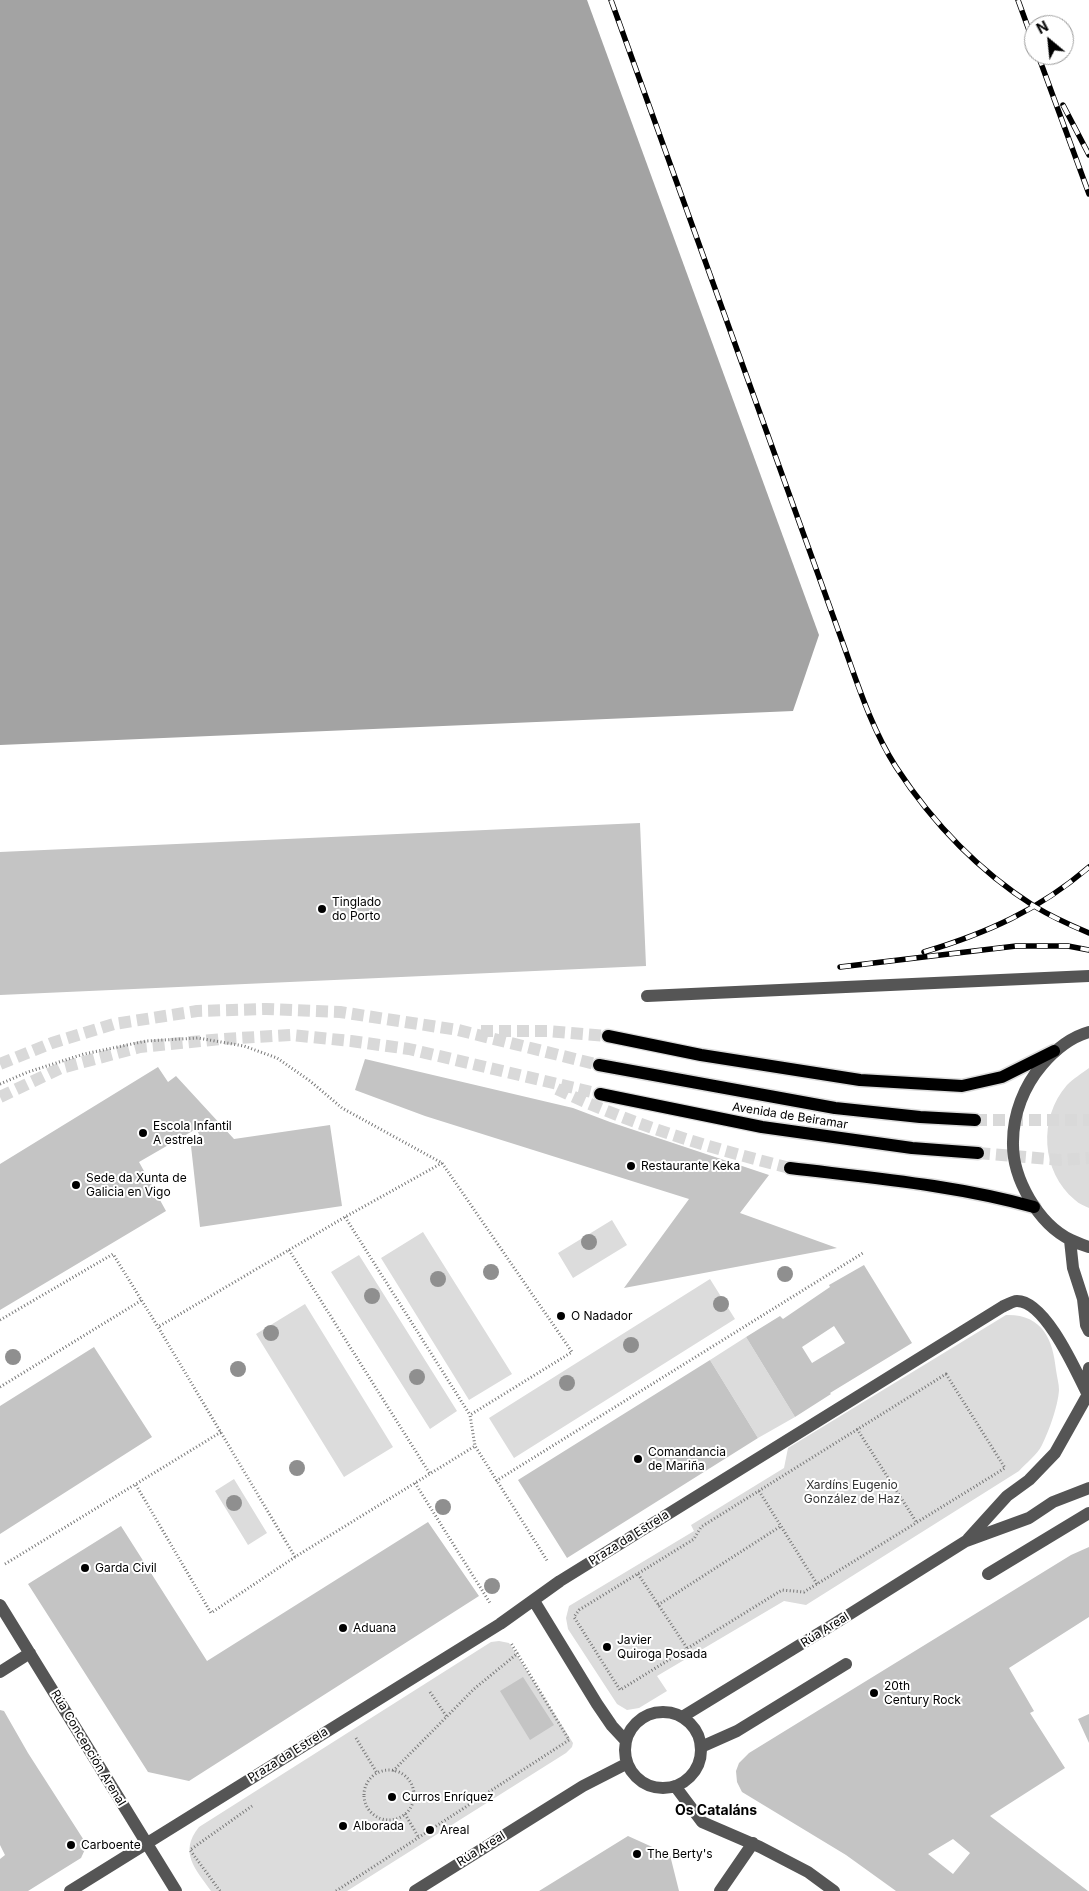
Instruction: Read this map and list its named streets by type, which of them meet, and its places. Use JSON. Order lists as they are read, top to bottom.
{
  "streets": {
    "main road": ["Avenida de Beiramar"],
    "street": ["Praza da Estrela", "Rúa Areal", "Rúa Concepción Arenal"]
  },
  "crossings": [
    ["Praza da Estrela", "Rúa Areal"],
    ["Praza da Estrela", "Rúa Concepción Arenal"]
  ],
  "districts": ["Os Cataláns"],
  "parks": ["Xardíns Eugenio González de Haz"],
  "places": [
    "Tinglado do Porto",
    "Escola Infantil A estrela",
    "Restaurante Keka",
    "Sede da Xunta de Galicia en Vigo",
    "O Nadador",
    "Comandancia de Mariña",
    "Garda Civil",
    "Aduana",
    "Javier Quiroga Posada",
    "20th Century Rock",
    "Curros Enríquez",
    "Alborada",
    "Areal",
    "Carboente",
    "The Berty's"
  ],
  "north": "top left"
}
